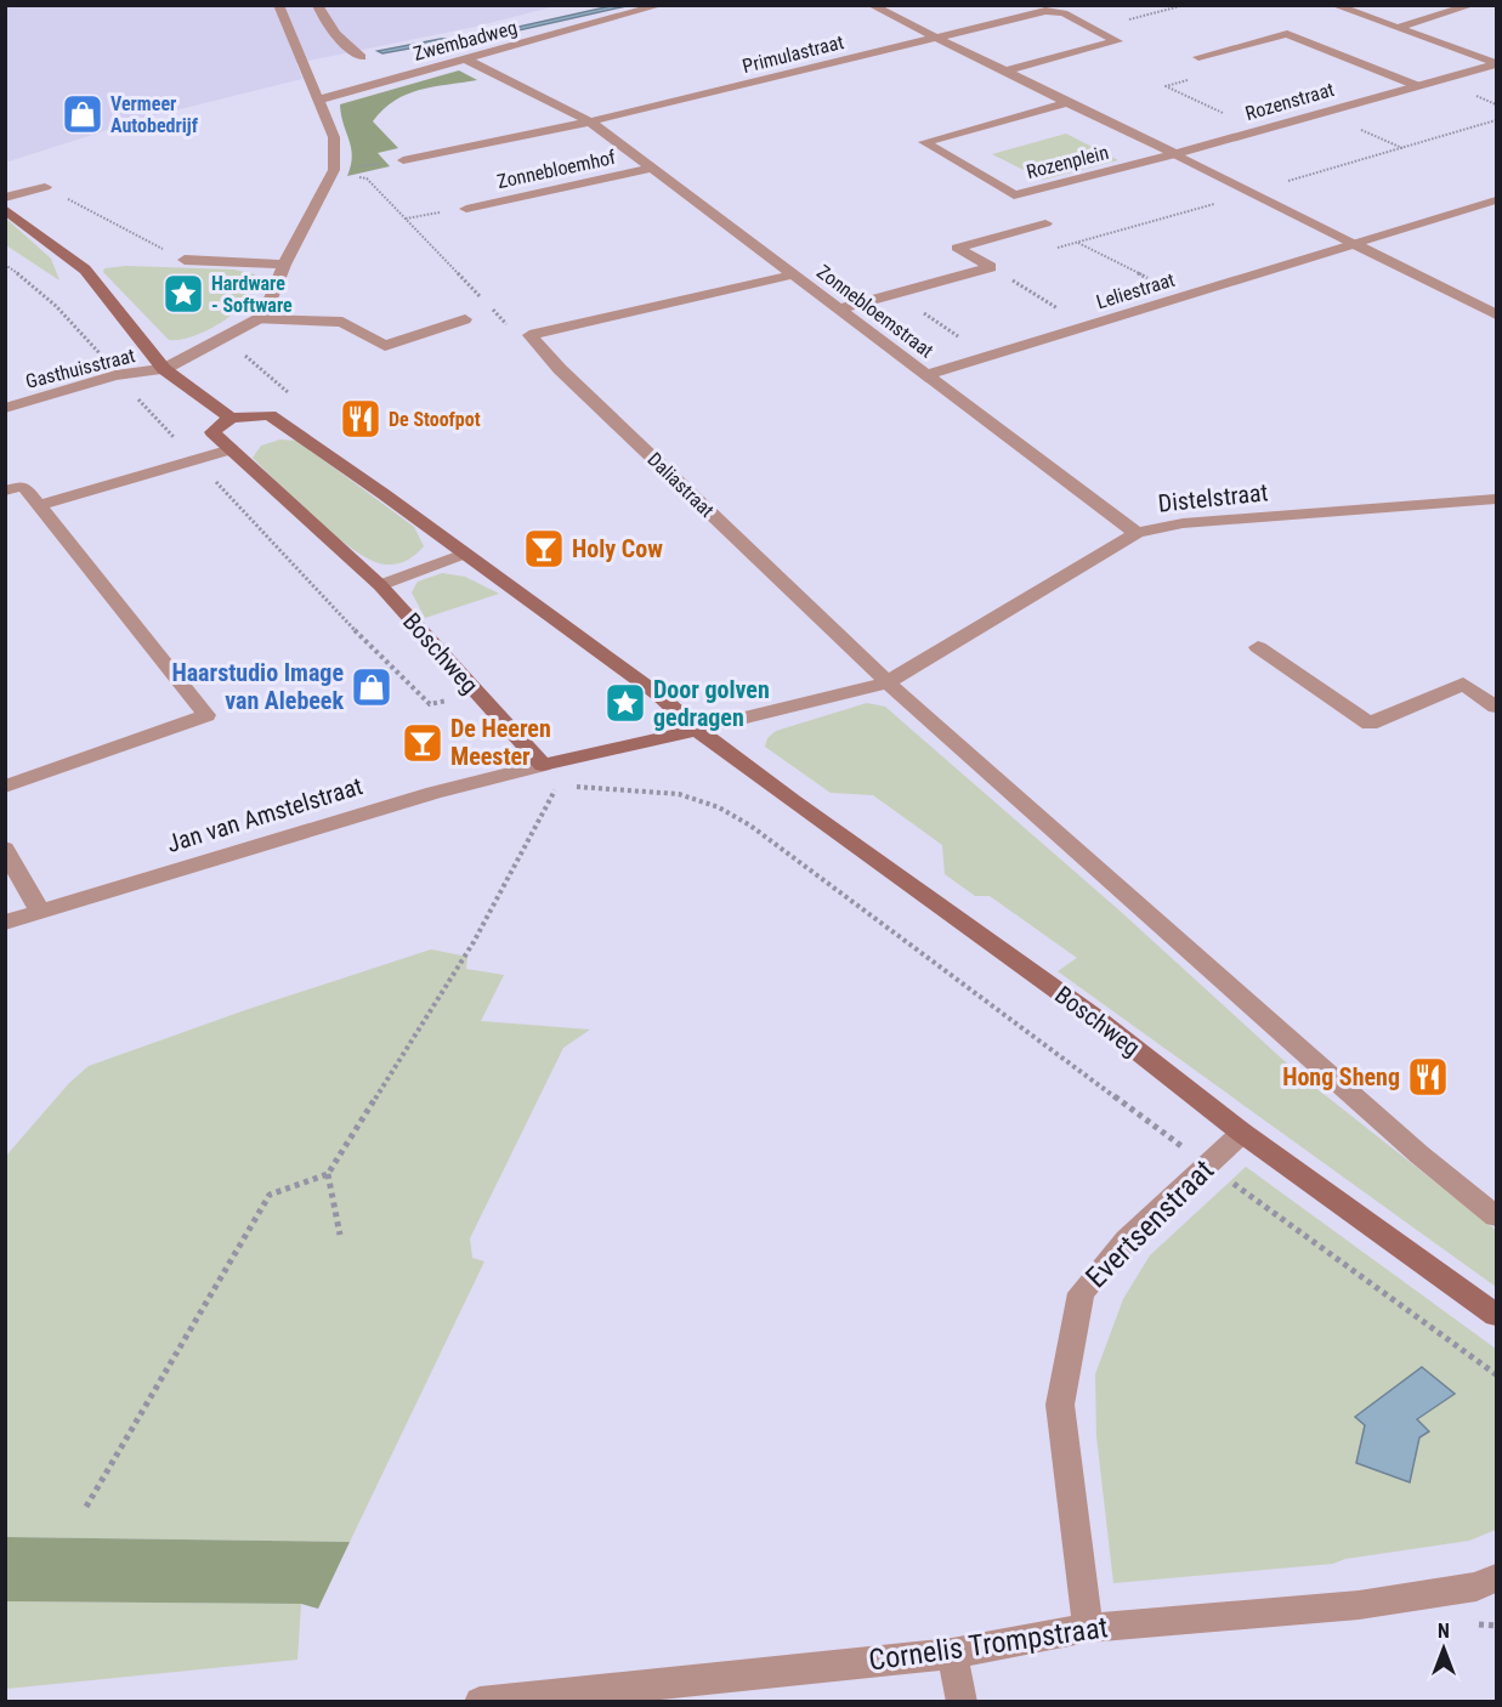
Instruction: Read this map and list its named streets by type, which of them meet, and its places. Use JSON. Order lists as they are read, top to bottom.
{
  "streets": {
    "street": [
      "Zwembadweg",
      "Primulastraat",
      "Rozenstraat",
      "Rozenplein",
      "Zonnebloemhof",
      "Leliestraat",
      "Zonnebloemstraat",
      "Gasthuisstraat",
      "Daliastraat",
      "Distelstraat",
      "Boschweg",
      "Jan van Amstelstraat",
      "Evertsenstraat",
      "Cornelis Trompstraat"
    ]
  },
  "crossings": [
    ["Zwembadweg", "Zonnebloemstraat"],
    ["Primulastraat", "Rozenplein"],
    ["Primulastraat", "Zonnebloemstraat"],
    ["Rozenstraat", "Rozenplein"],
    ["Zonnebloemhof", "Zonnebloemstraat"],
    ["Leliestraat", "Zonnebloemstraat"],
    ["Zonnebloemstraat", "Distelstraat"],
    ["Daliastraat", "Distelstraat"],
    ["Boschweg", "Jan van Amstelstraat"],
    ["Boschweg", "Evertsenstraat"],
    ["Evertsenstraat", "Cornelis Trompstraat"]
  ],
  "places": {
    "shop": ["Vermeer Autobedrijf", "Haarstudio Image van Alebeek"],
    "place": ["Hardware - Software", "Door golven gedragen"],
    "restaurant": ["De Stoofpot", "Hong Sheng"],
    "bar": ["Holy Cow", "De Heeren Meester"]
  },
  "north": "top"
}
